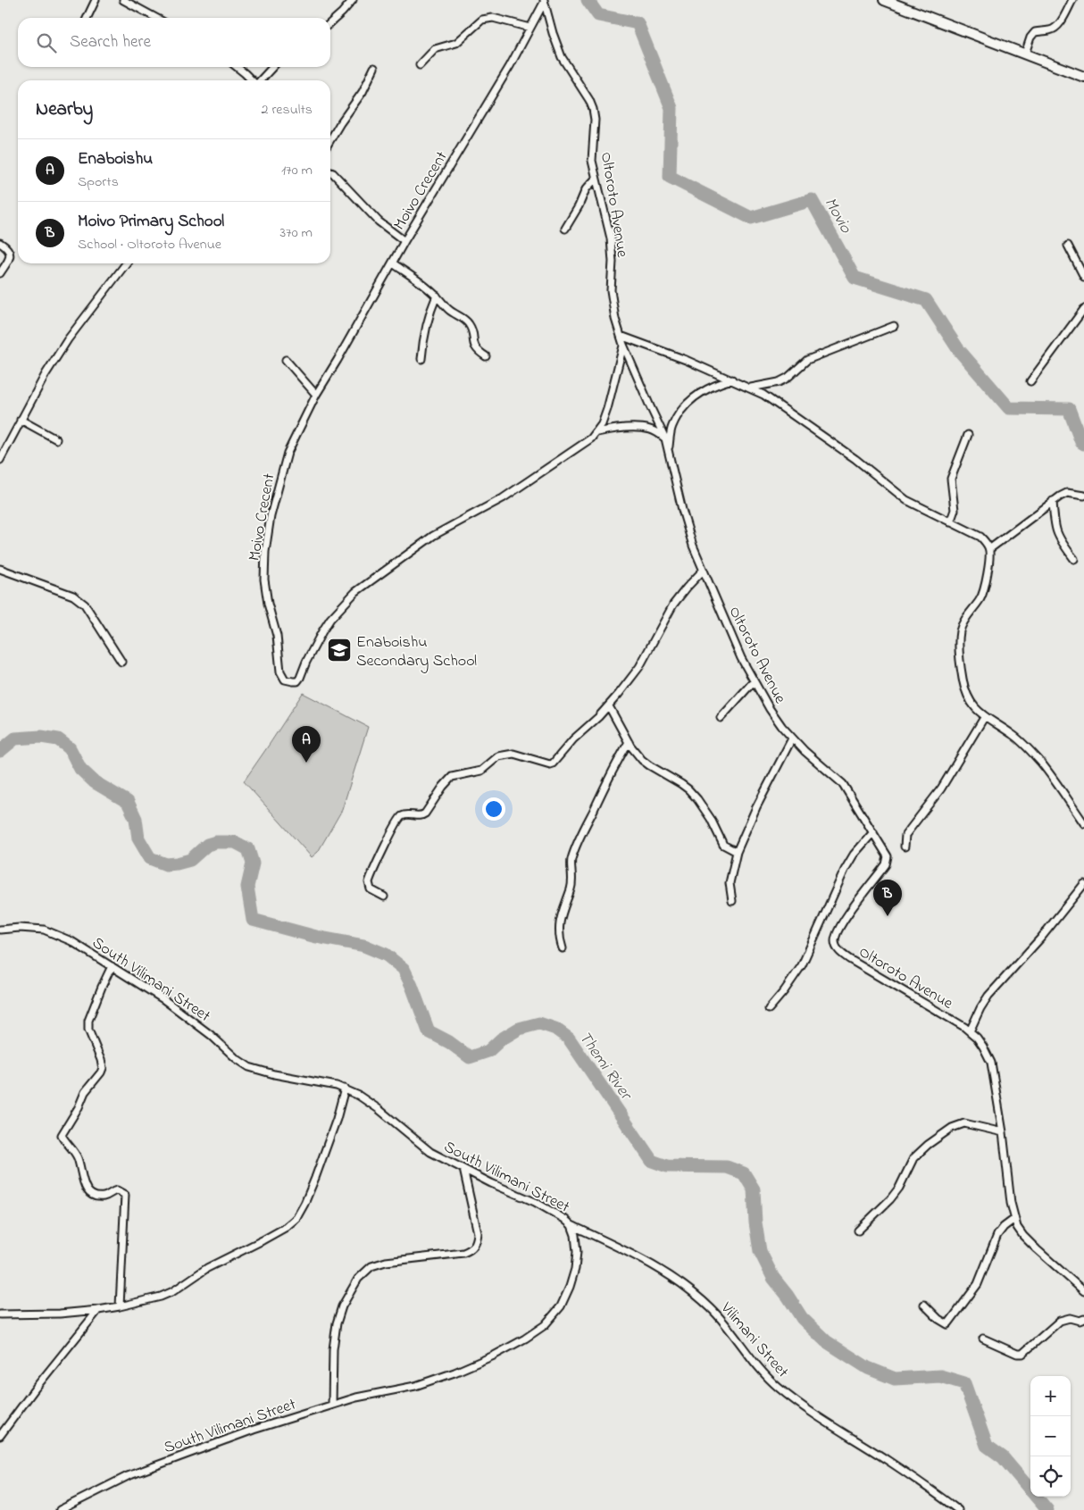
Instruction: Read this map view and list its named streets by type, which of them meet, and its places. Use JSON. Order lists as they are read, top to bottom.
{
  "streets": {
    "street": [
      "Moivo Crecent",
      "Oltoroto Avenue",
      "South Vilimani Street",
      "Vilimani Street"
    ]
  },
  "crossings": [
    ["Moivo Crecent", "Oltoroto Avenue"],
    ["South Vilimani Street", "Vilimani Street"]
  ],
  "water": ["Movio", "Themi River"],
  "places": {
    "school or university": ["Enaboishu Secondary School"]
  },
  "page": {
    "search": "Search here",
    "heading": ["Nearby", "2 results"],
    "list": [
      {
        "mark": "A",
        "name": "Enaboishu",
        "note": "Sports",
        "value": "170 m"
      },
      {
        "mark": "B",
        "name": "Moivo Primary School",
        "note": "School · Oltoroto Avenue",
        "value": "370 m"
      }
    ],
    "pins": ["A", "B"],
    "map_buttons": ["+", "−"]
  }
}
